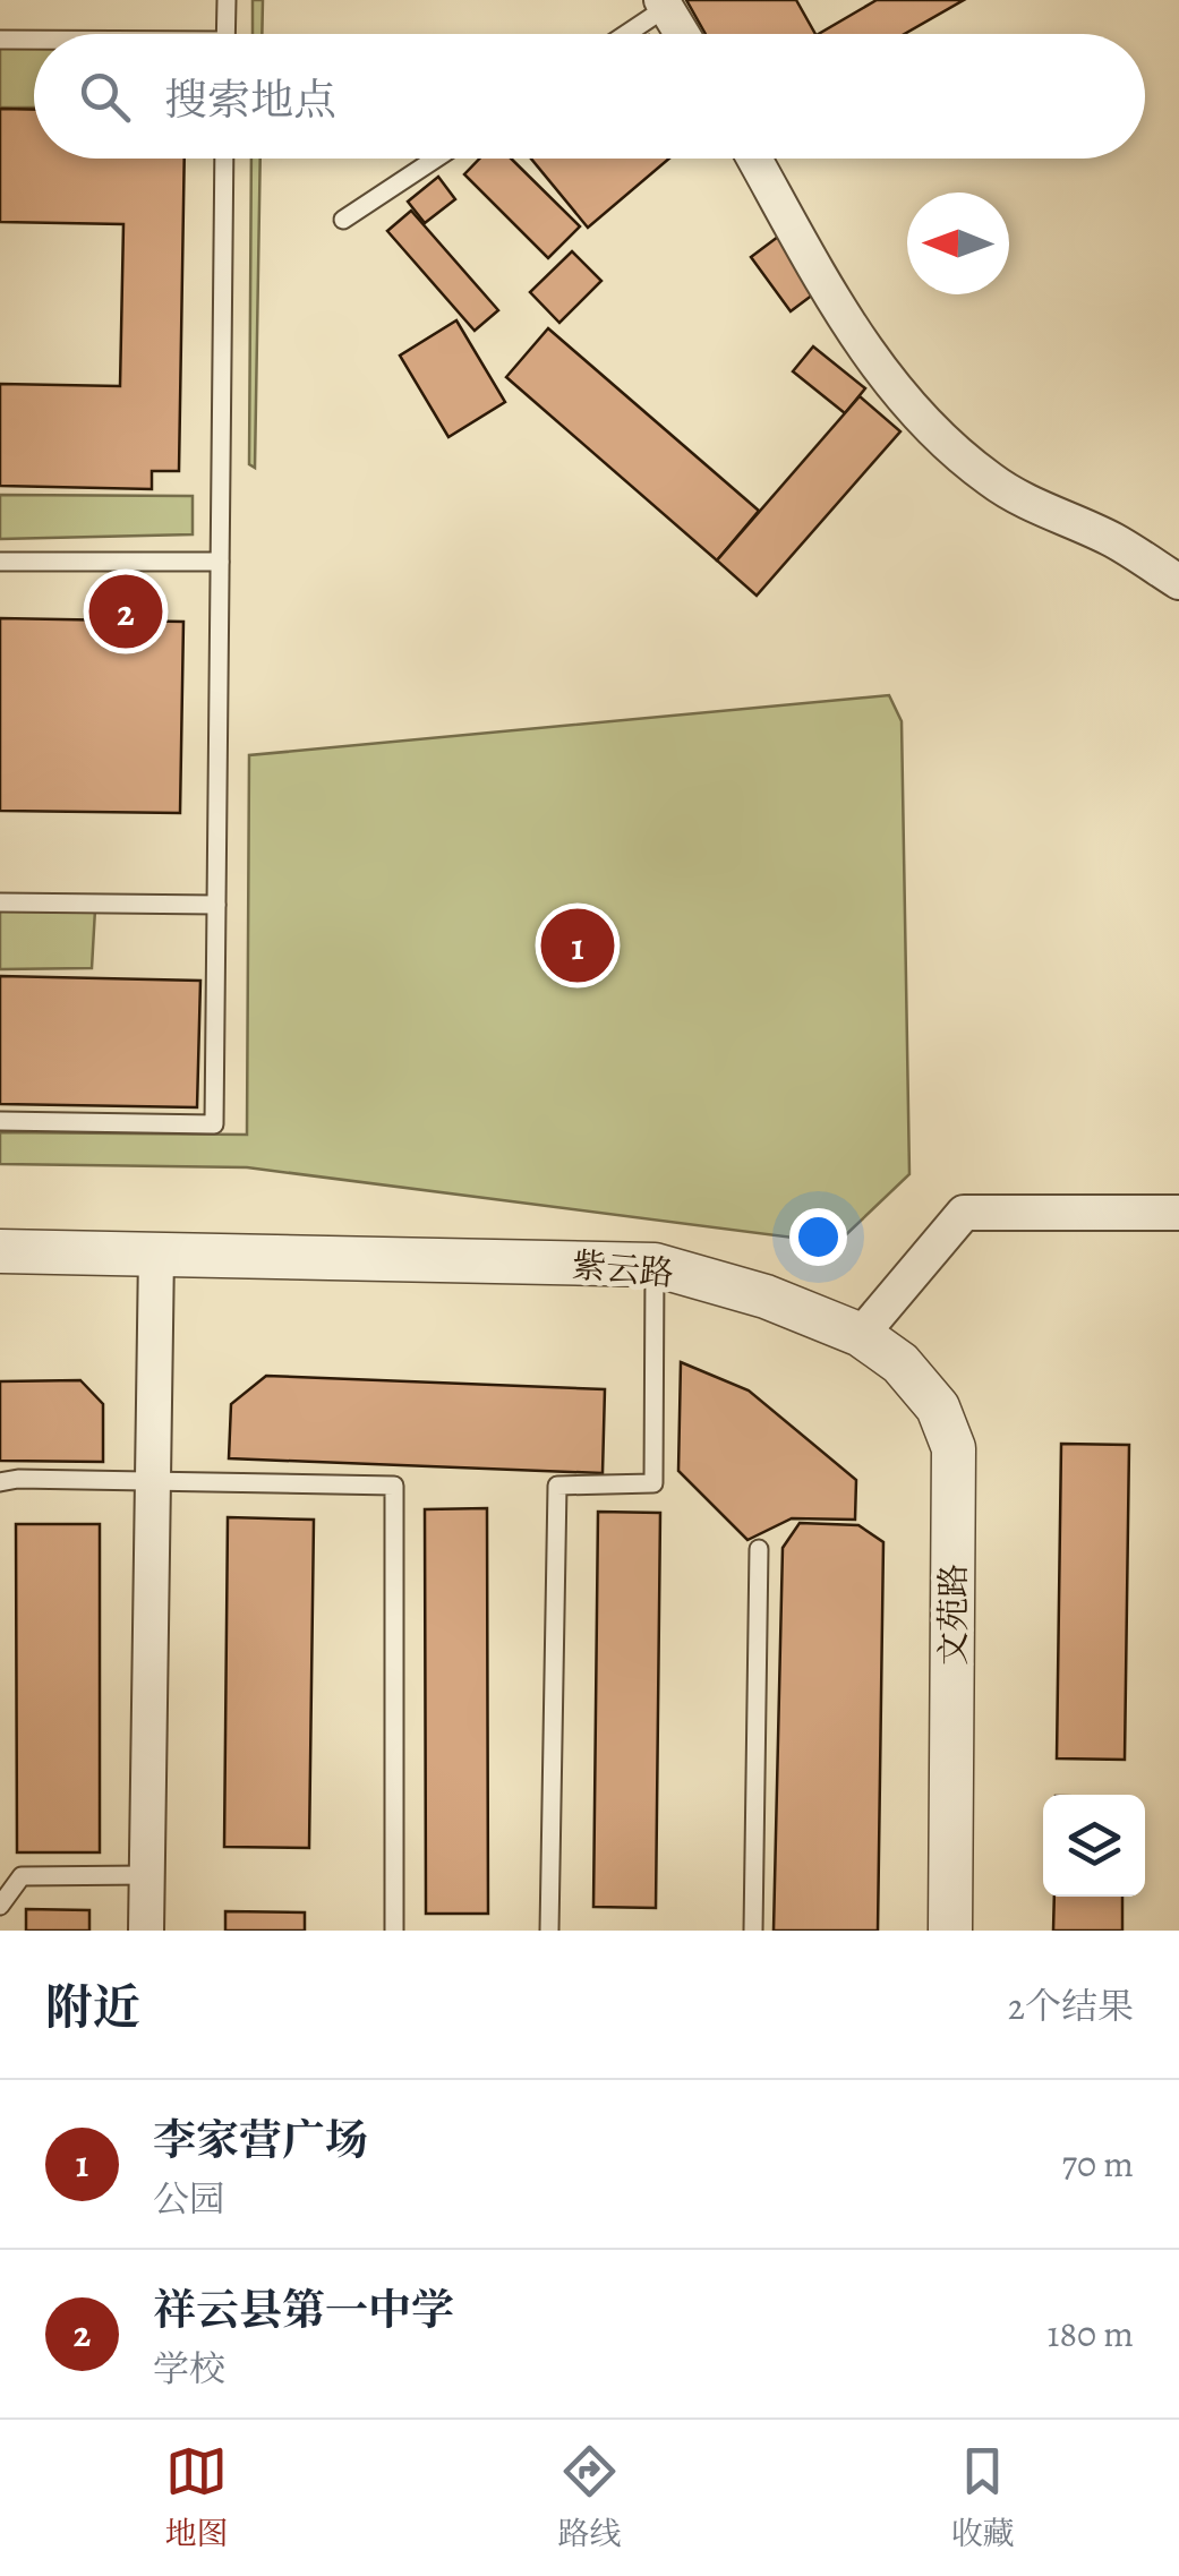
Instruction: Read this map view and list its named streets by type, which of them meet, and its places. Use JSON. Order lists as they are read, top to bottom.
{
  "streets": {
    "street": ["紫云路", "文苑路"]
  },
  "crossings": [
    ["紫云路", "文苑路"]
  ],
  "north": "left",
  "page": {
    "search": "搜索地点",
    "pins": ["2", "1"],
    "heading": ["附近", "2个结果"],
    "list": [
      {
        "mark": "1",
        "name": "李家营广场",
        "note": "公园",
        "value": "70 m"
      },
      {
        "mark": "2",
        "name": "祥云县第一中学",
        "note": "学校",
        "value": "180 m"
      }
    ],
    "nav": ["地图", "路线", "收藏"]
  }
}
